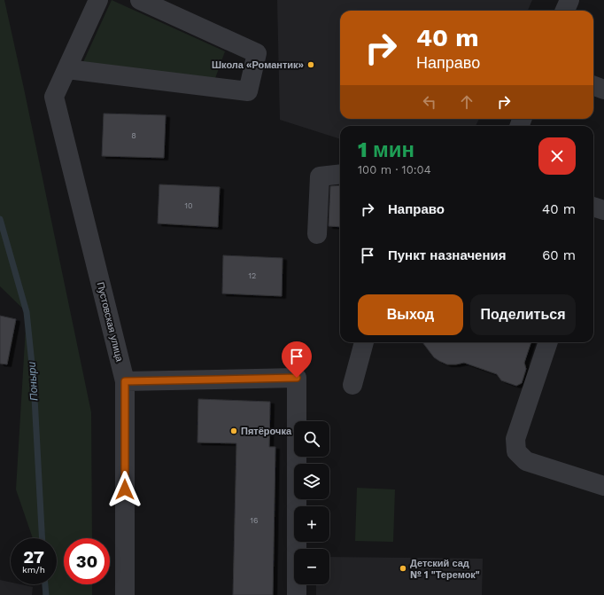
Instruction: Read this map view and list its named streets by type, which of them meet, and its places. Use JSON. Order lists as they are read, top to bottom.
{
  "streets": {
    "street": ["Пустовская улица"]
  },
  "water": ["Поныри"],
  "places": ["Школа «Романтик»", "Пятёрочка", "Детский сад № 1 \"Теремок\""],
  "house_numbers": [
    "8",
    "10",
    "12",
    "16"
  ],
  "page": {
    "turn": ["40 m", "Направо"],
    "heading": ["1 мин", "100 m · 10:04"],
    "list": [
      {
        "name": "Направо",
        "value": "40 m"
      },
      {
        "name": "Пункт назначения",
        "value": "60 m"
      }
    ],
    "buttons": ["Выход", "Поделиться"],
    "map_buttons": ["+", "−"],
    "speed": "27 km/h",
    "limit": "30"
  }
}
